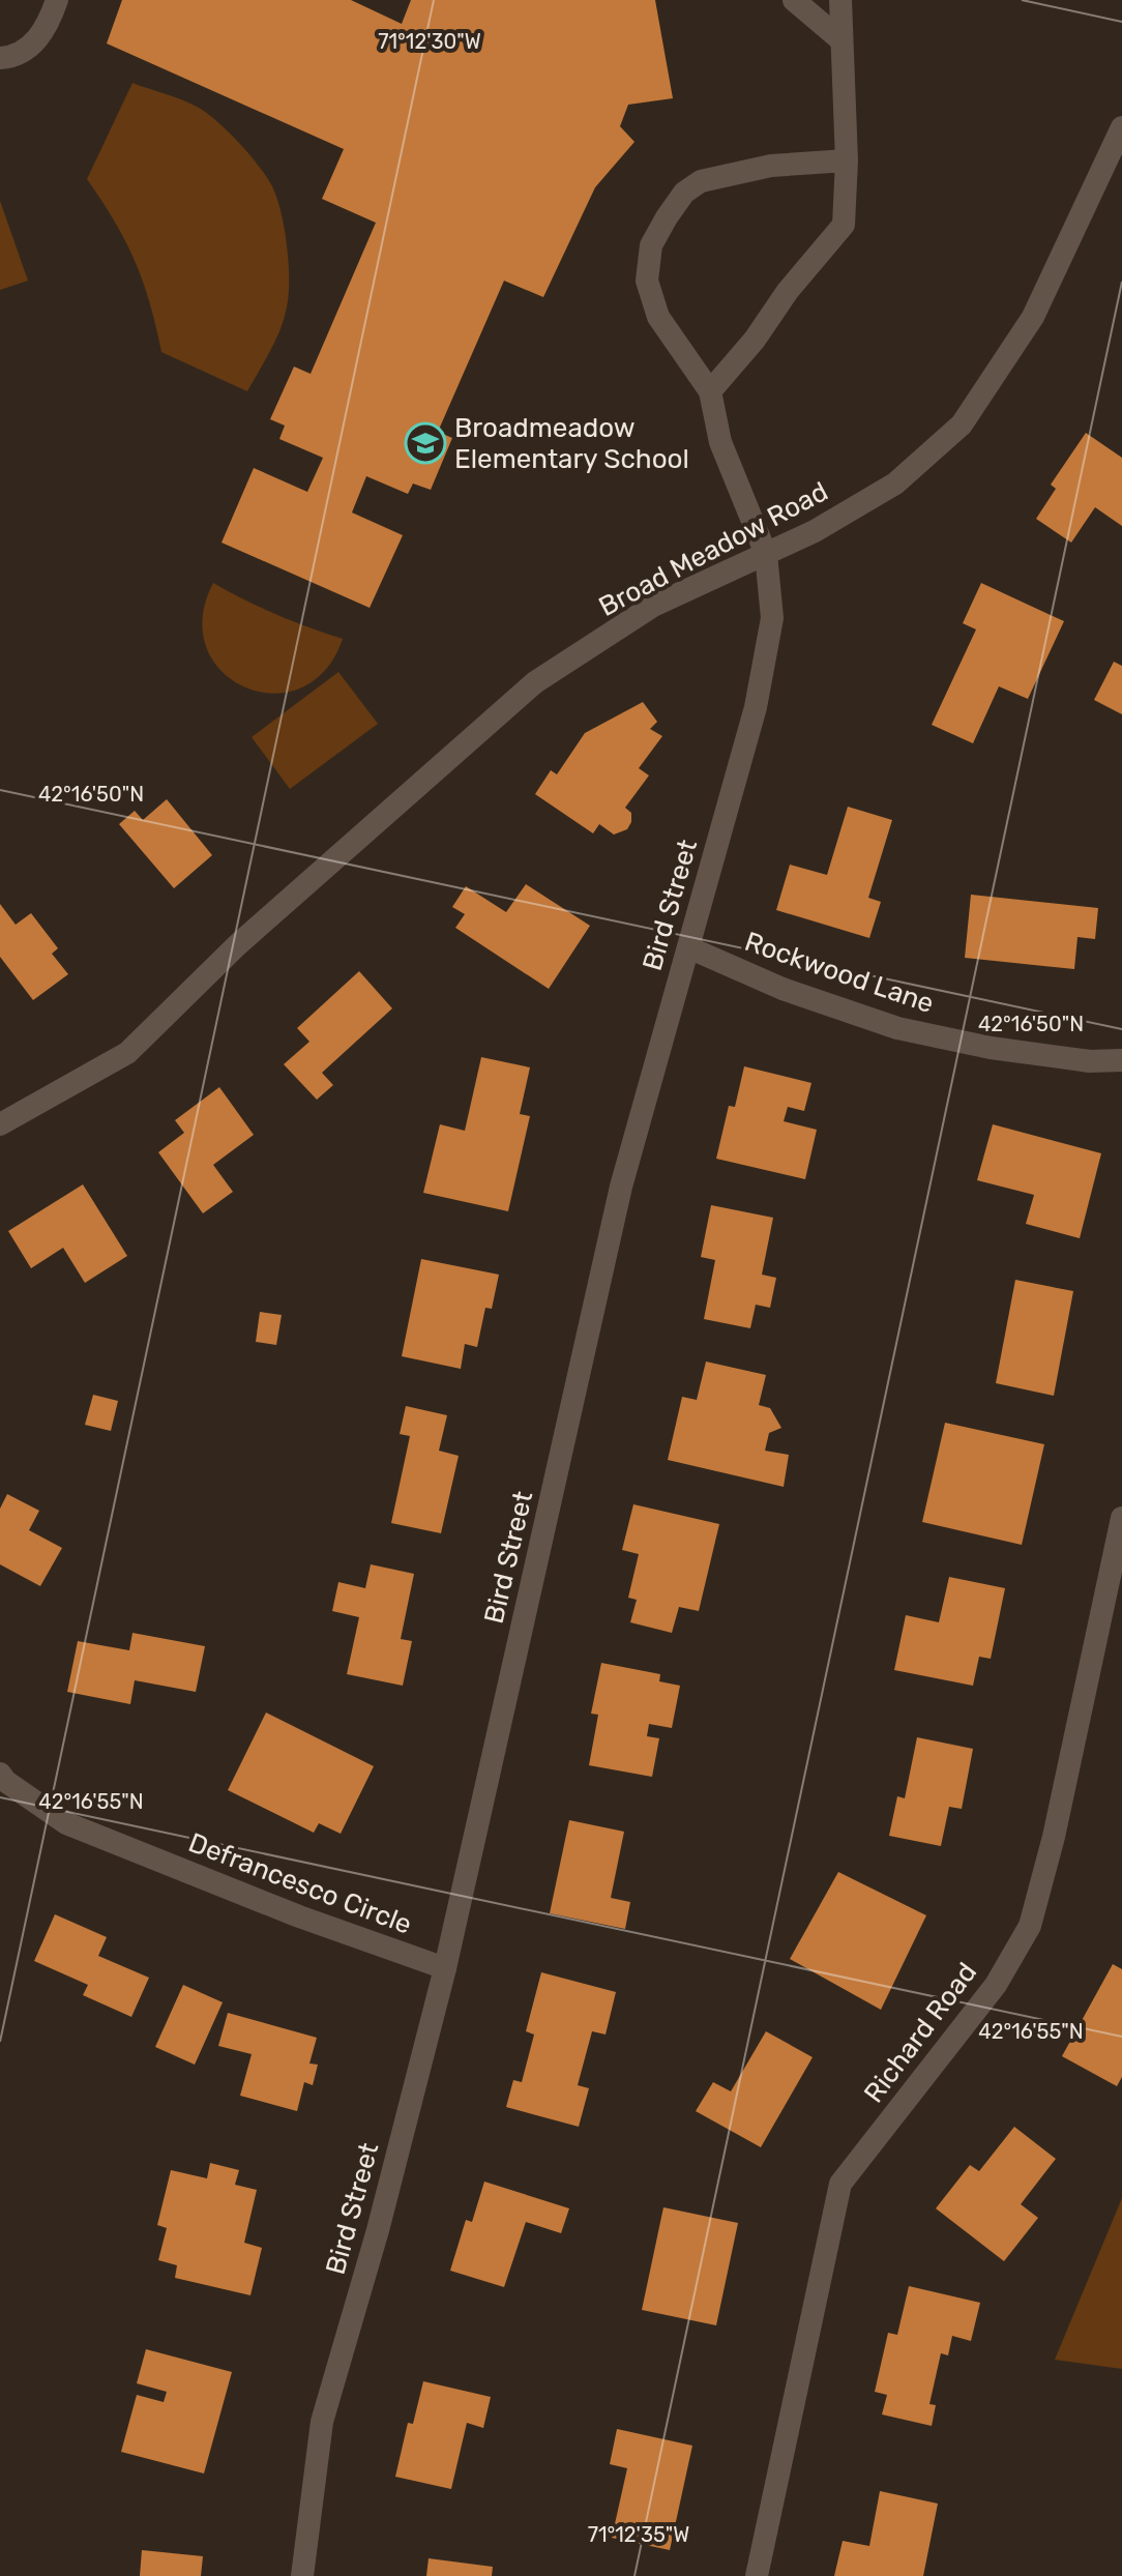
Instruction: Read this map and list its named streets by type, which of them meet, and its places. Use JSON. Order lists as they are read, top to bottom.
{
  "streets": {
    "street": [
      "Broad Meadow Road",
      "Bird Street",
      "Rockwood Lane",
      "Defrancesco Circle",
      "Richard Road"
    ]
  },
  "crossings": [
    ["Broad Meadow Road", "Bird Street"],
    ["Bird Street", "Rockwood Lane"],
    ["Bird Street", "Defrancesco Circle"]
  ],
  "places": {
    "school or university": ["Broadmeadow Elementary School"]
  },
  "coordinates": [
    "71°12'30\"W",
    "42°16'50\"N",
    "42°16'55\"N",
    "71°12'35\"W"
  ]
}
